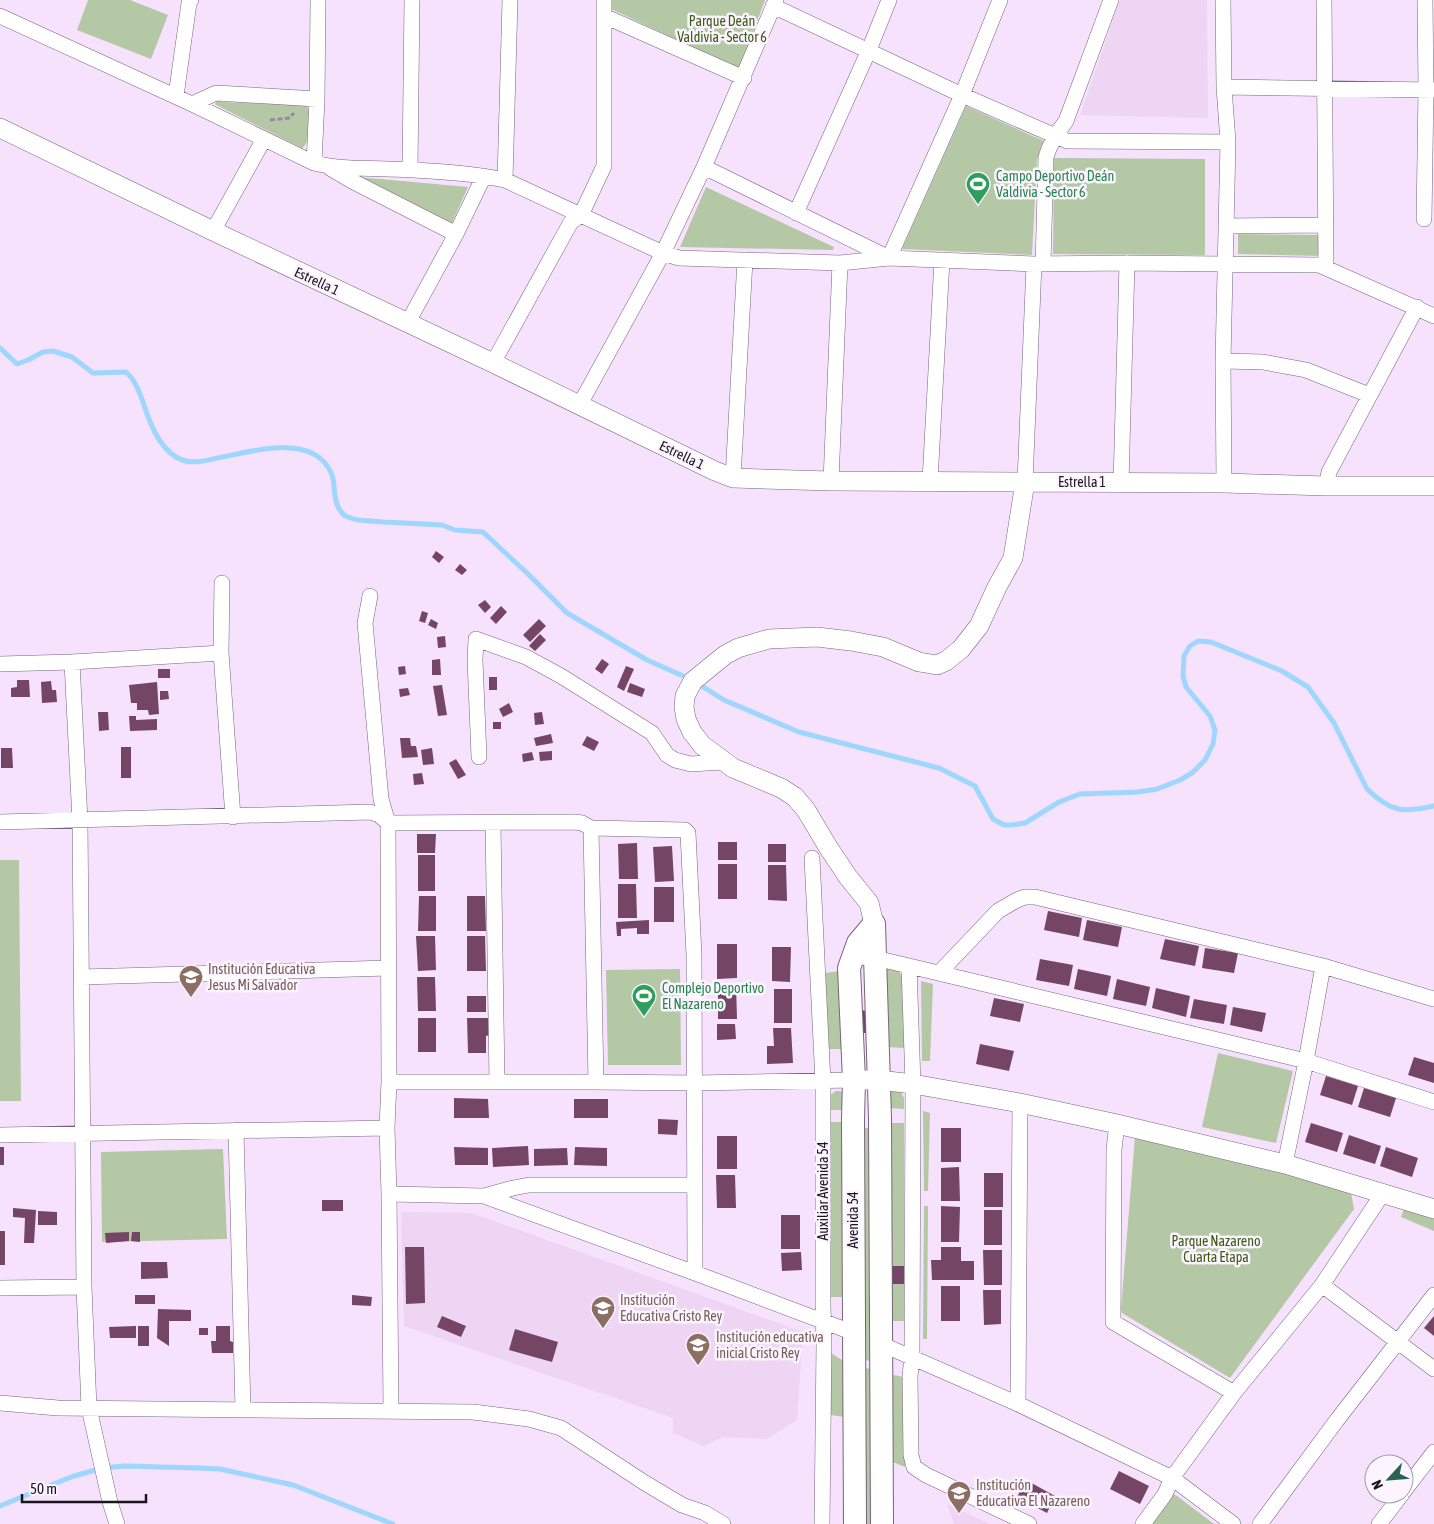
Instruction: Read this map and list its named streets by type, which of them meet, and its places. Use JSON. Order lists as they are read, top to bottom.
{
  "streets": {
    "main road": ["Avenida 54"],
    "street": ["Estrella 1", "Auxiliar Avenida 54"]
  },
  "parks": ["Parque Deán Valdivia - Sector 6", "Parque Nazareno Cuarta Etapa"],
  "places": {
    "sports": ["Campo Deportivo Deán Valdivia - Sector 6", "Complejo Deportivo El Nazareno"],
    "school or university": [
      "Institución Educativa Jesus Mi Salvador",
      "Institución Educativa Cristo Rey",
      "Institución educativa inicial Cristo Rey",
      "Institución Educativa El Nazareno"
    ]
  },
  "scale_bar": "50 m",
  "north": "bottom left"
}
